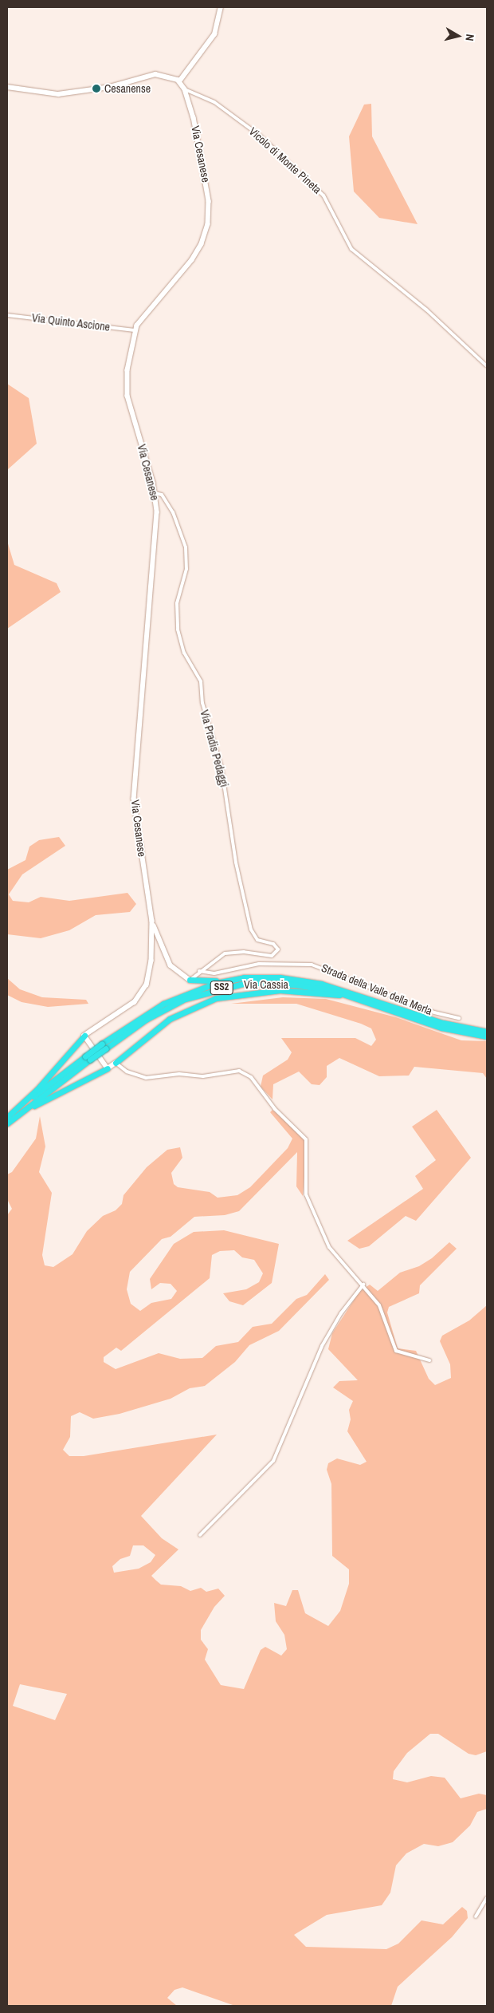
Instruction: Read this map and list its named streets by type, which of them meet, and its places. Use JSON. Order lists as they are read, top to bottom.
{
  "streets": {
    "highway": ["Via Cassia", "SS2"],
    "street": [
      "Via Cesanese",
      "Vicolo di Monte Pineta",
      "Via Quinto Ascione",
      "Via Pradis Pedaggi",
      "Strada della Valle della Merla"
    ]
  },
  "crossings": [
    ["Via Cesanese", "Vicolo di Monte Pineta"],
    ["Via Cesanese", "Via Quinto Ascione"],
    ["Via Cesanese", "Via Pradis Pedaggi"],
    ["Via Pradis Pedaggi", "Strada della Valle della Merla"]
  ],
  "places": ["Cesanense"],
  "north": "right"
}
